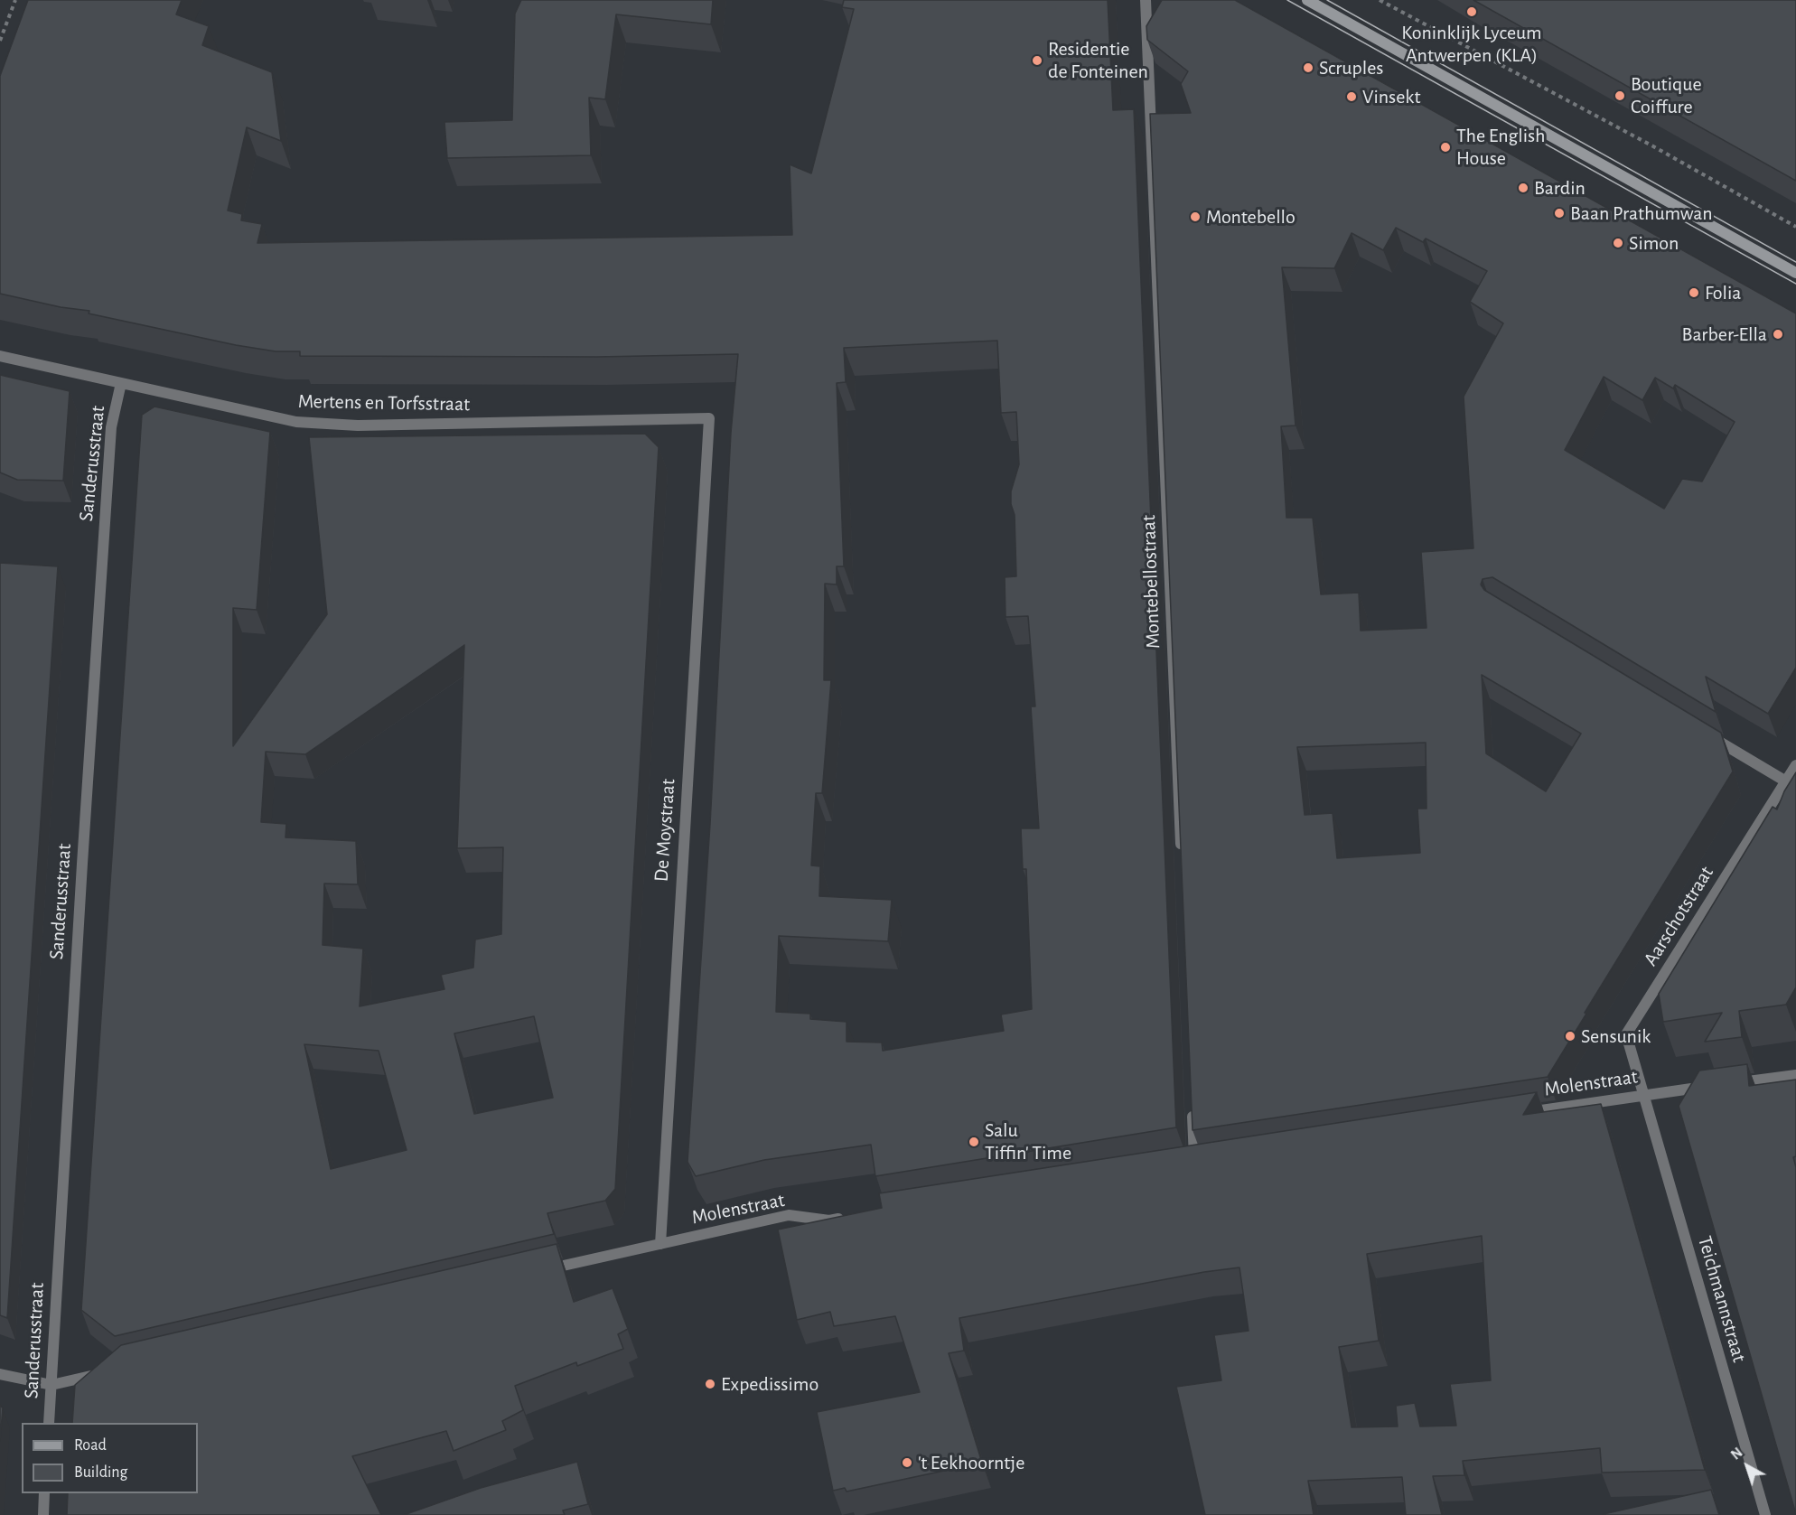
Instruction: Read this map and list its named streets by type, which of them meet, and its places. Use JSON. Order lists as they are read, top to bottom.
{
  "streets": {
    "street": [
      "Mertens en Torfsstraat",
      "Sanderusstraat",
      "Montebellostraat",
      "De Moystraat",
      "Aarschotstraat",
      "Molenstraat",
      "Teichmannstraat"
    ]
  },
  "crossings": [
    ["Mertens en Torfsstraat", "Sanderusstraat"],
    ["Mertens en Torfsstraat", "De Moystraat"],
    ["De Moystraat", "Molenstraat"],
    ["Aarschotstraat", "Molenstraat"],
    ["Aarschotstraat", "Teichmannstraat"],
    ["Molenstraat", "Teichmannstraat"]
  ],
  "places": [
    "Koninklijk Lyceum Antwerpen (KLA)",
    "Residentie de Fonteinen",
    "Scruples",
    "Boutique Coiffure",
    "Vinsekt",
    "The English House",
    "Bardin",
    "Baan Prathumwan",
    "Montebello",
    "Simon",
    "Folia",
    "Barber-Ella",
    "Sensunik",
    "Salu Tiffin' Time",
    "Expedissimo",
    "'t Eekhoorntje"
  ],
  "legend": ["Road", "Building"],
  "north": "top left"
}
